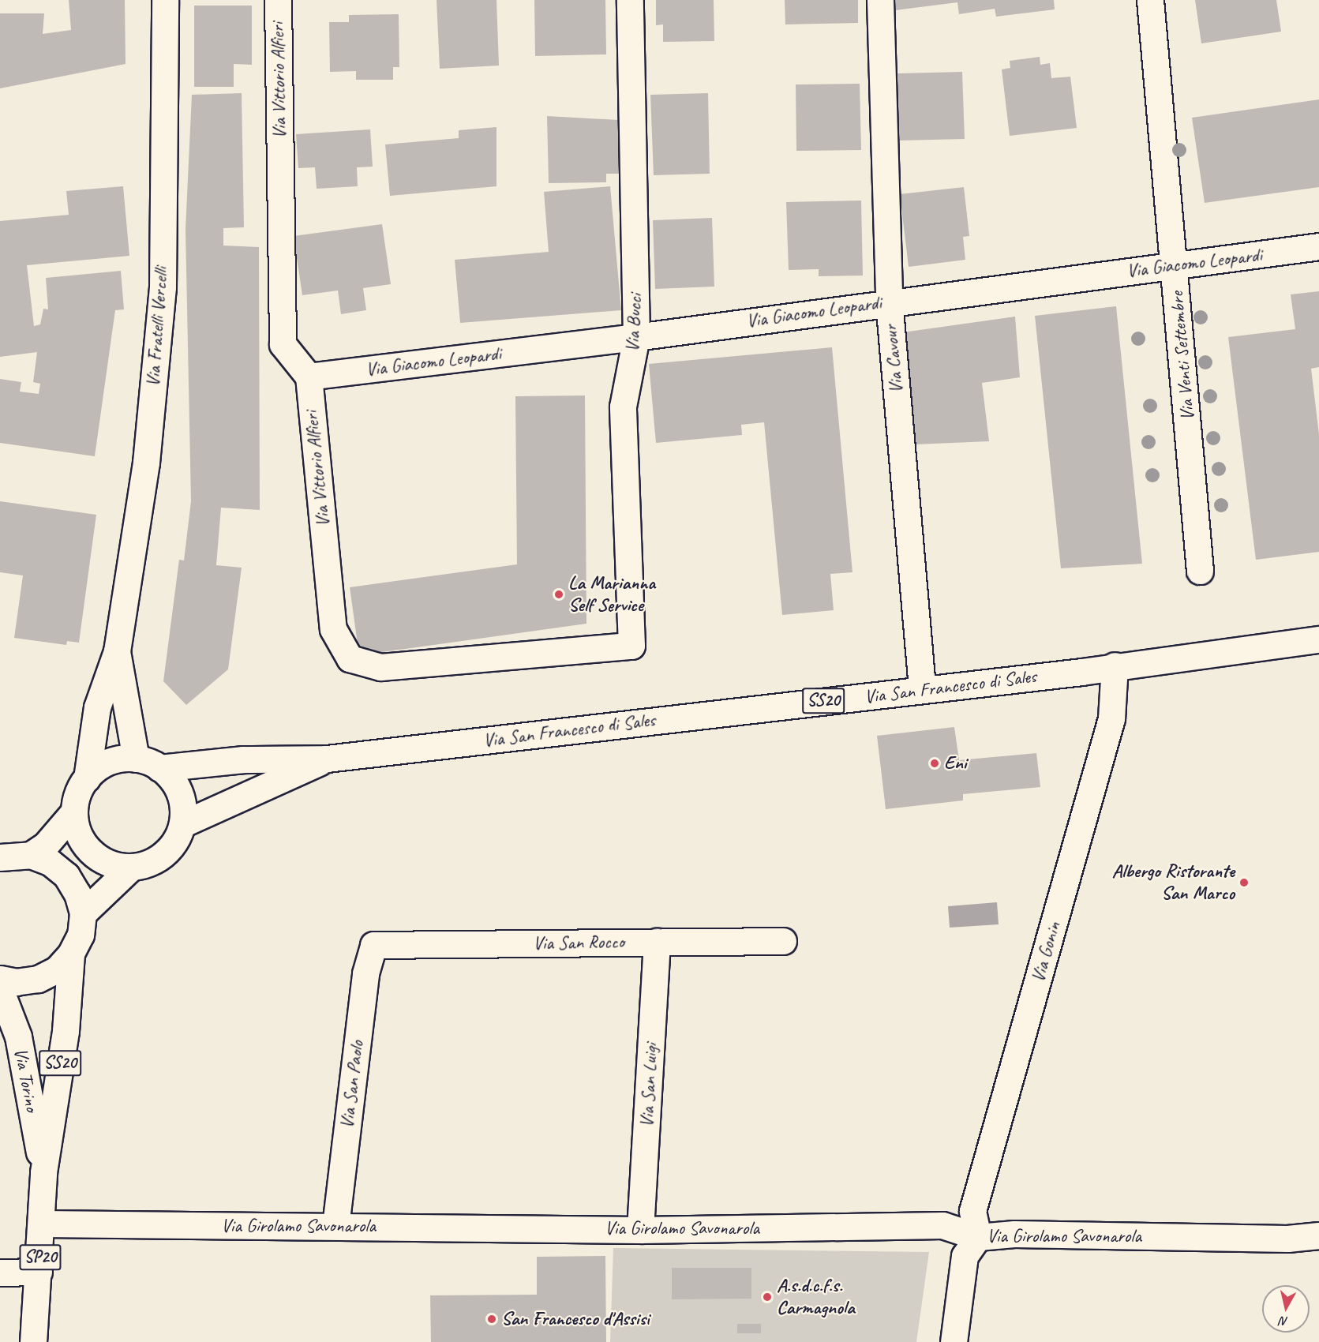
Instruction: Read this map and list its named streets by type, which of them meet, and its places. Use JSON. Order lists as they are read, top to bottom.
{
  "streets": {
    "street": [
      "Via Vittorio Alfieri",
      "Via Giacomo Leopardi",
      "Via Bucci",
      "Via Fratelli Vercelli",
      "Via Venti Settembre",
      "Via Cavour",
      "Via San Francesco di Sales",
      "SS20",
      "Via San Rocco",
      "Via Gonin",
      "Via Torino",
      "Via San Paolo",
      "Via San Luigi",
      "Via Girolamo Savonarola",
      "SP20"
    ]
  },
  "crossings": [
    ["Via Vittorio Alfieri", "Via Giacomo Leopardi"],
    ["Via Vittorio Alfieri", "Via Bucci"],
    ["Via Giacomo Leopardi", "Via Bucci"],
    ["Via Giacomo Leopardi", "Via Venti Settembre"],
    ["Via Giacomo Leopardi", "Via Cavour"],
    ["Via Fratelli Vercelli", "Via San Francesco di Sales"],
    ["Via Cavour", "Via San Francesco di Sales"],
    ["Via San Francesco di Sales", "Via Gonin"],
    ["Via San Rocco", "Via San Paolo"],
    ["Via San Rocco", "Via San Luigi"],
    ["Via Gonin", "Via Girolamo Savonarola"],
    ["Via Torino", "Via Girolamo Savonarola"],
    ["Via San Paolo", "Via Girolamo Savonarola"],
    ["Via San Luigi", "Via Girolamo Savonarola"]
  ],
  "places": [
    "La Marianna Self Service",
    "Eni",
    "Albergo Ristorante San Marco",
    "A.s.d.c.f.s. Carmagnola",
    "San Francesco d'Assisi"
  ],
  "north": "bottom"
}
